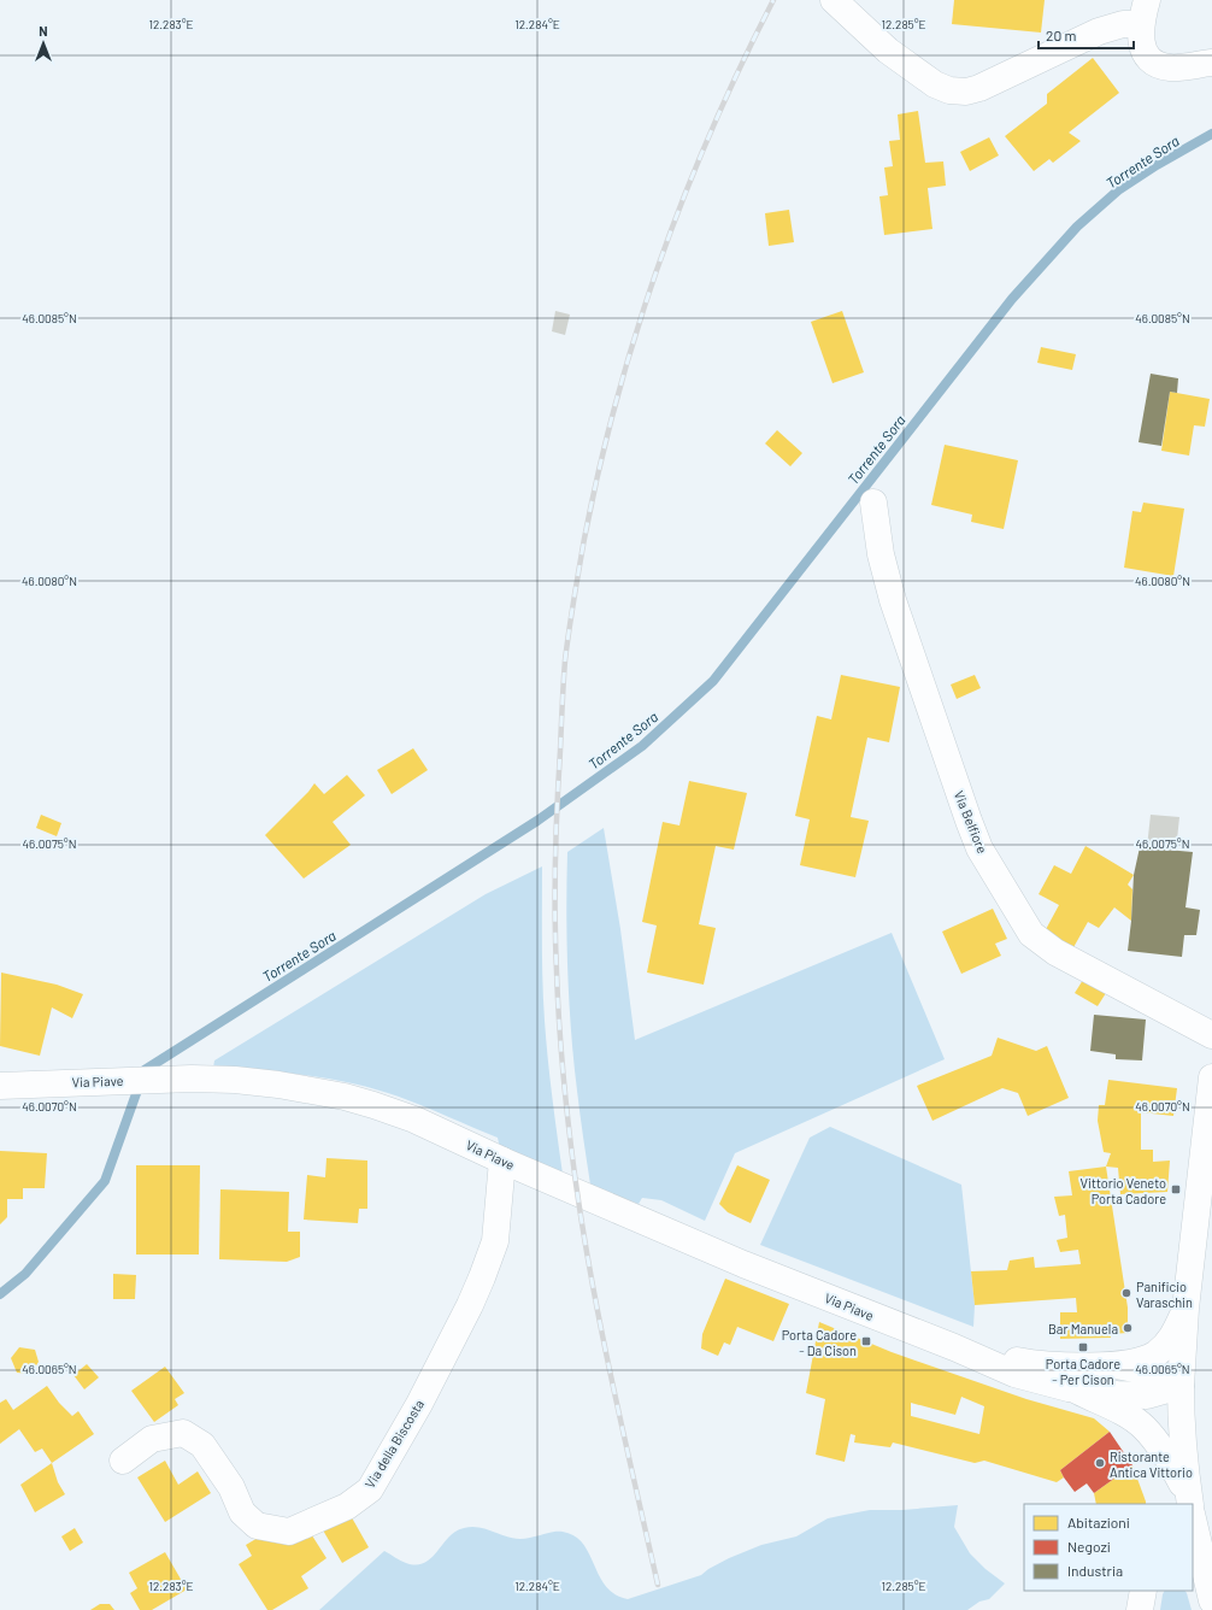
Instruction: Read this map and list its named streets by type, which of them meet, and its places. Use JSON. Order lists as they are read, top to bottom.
{
  "streets": {
    "street": ["Via Belfiore", "Via Piave", "Via della Biscosta"]
  },
  "crossings": [
    ["Via Piave", "Via della Biscosta"]
  ],
  "water": ["Torrente Sora"],
  "places": {
    "transit": ["Vittorio Veneto Porta Cadore", "Porta Cadore - Da Cison", "Porta Cadore - Per Cison"],
    "other": ["Panificio Varaschin", "Bar Manuela", "Ristorante Antica Vittorio"]
  },
  "legend": ["Abitazioni", "Negozi", "Industria"],
  "scale_bar": "20 m",
  "north": "top",
  "coordinates": [
    "12.283°E",
    "12.284°E",
    "12.285°E",
    "46.0085°N",
    "46.0080°N",
    "46.0075°N",
    "46.0070°N",
    "46.0065°N"
  ]
}
